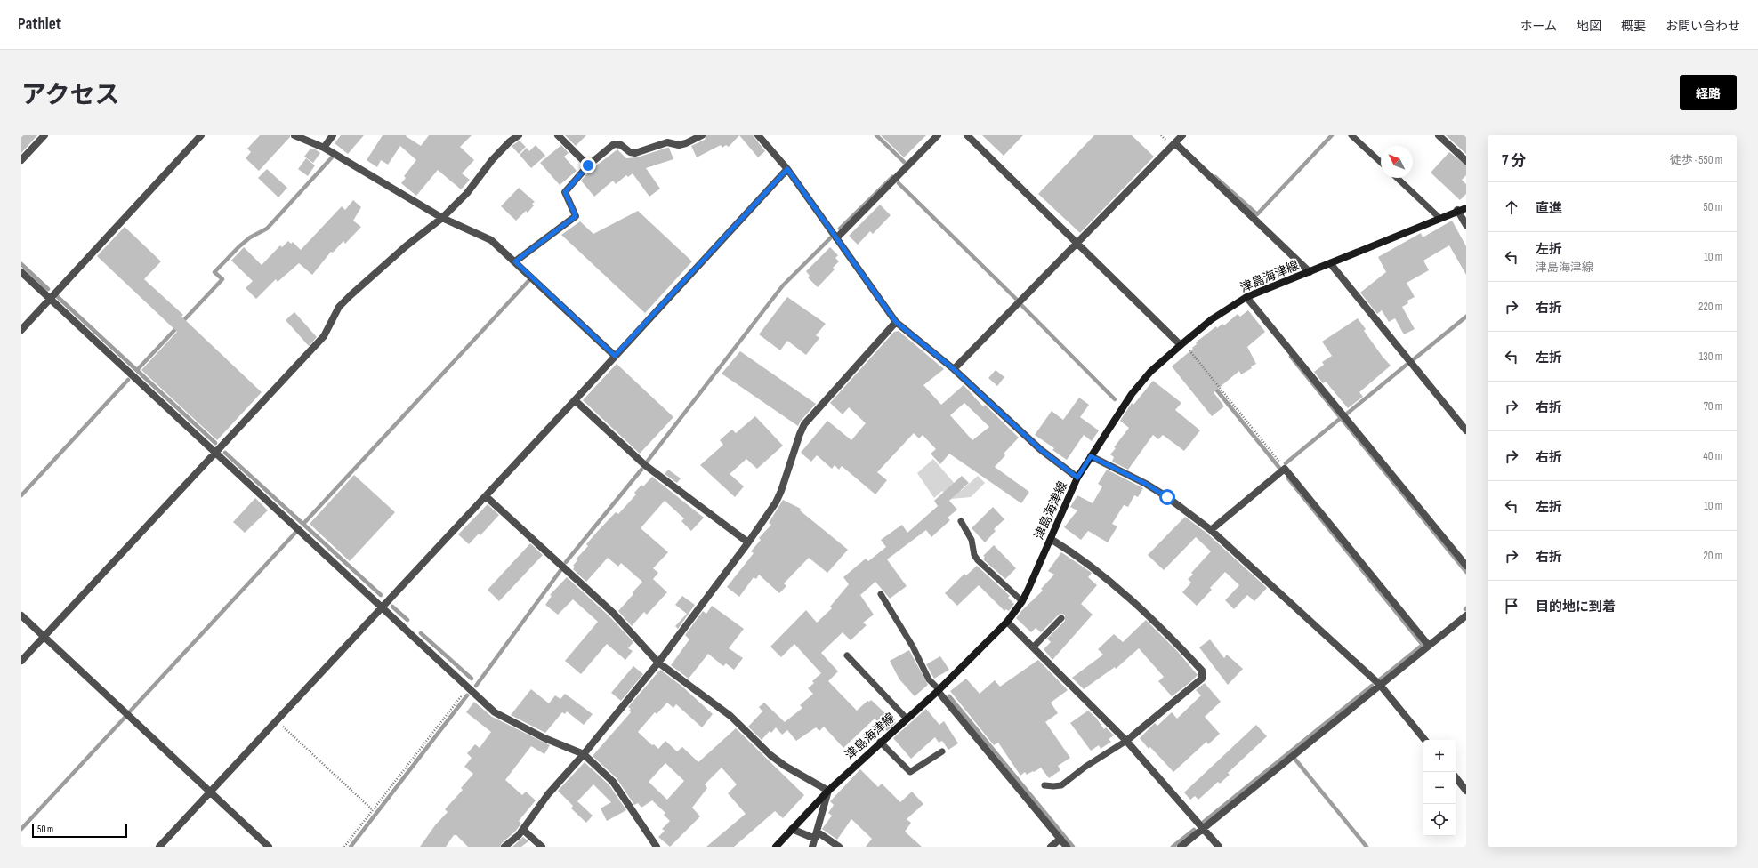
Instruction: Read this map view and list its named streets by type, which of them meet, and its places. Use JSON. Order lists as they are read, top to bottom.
{
  "streets": {
    "main road": ["津島海津線"]
  },
  "scale_bar": "50 m",
  "north": "top left",
  "page": {
    "header": "Pathlet",
    "nav": [
      "ホーム",
      "地図",
      "概要",
      "お問い合わせ"
    ],
    "title": "アクセス",
    "buttons": "経路",
    "heading": ["7 分", "徒歩 · 550 m"],
    "list": [
      ["直進", "50 m"],
      ["左折", "津島海津線", "10 m"],
      ["右折", "220 m"],
      ["左折", "130 m"],
      ["右折", "70 m"],
      ["右折", "40 m"],
      ["左折", "10 m"],
      ["右折", "20 m"],
      "目的地に到着"
    ],
    "map_buttons": ["+", "−"],
    "scale": "50 m"
  }
}
